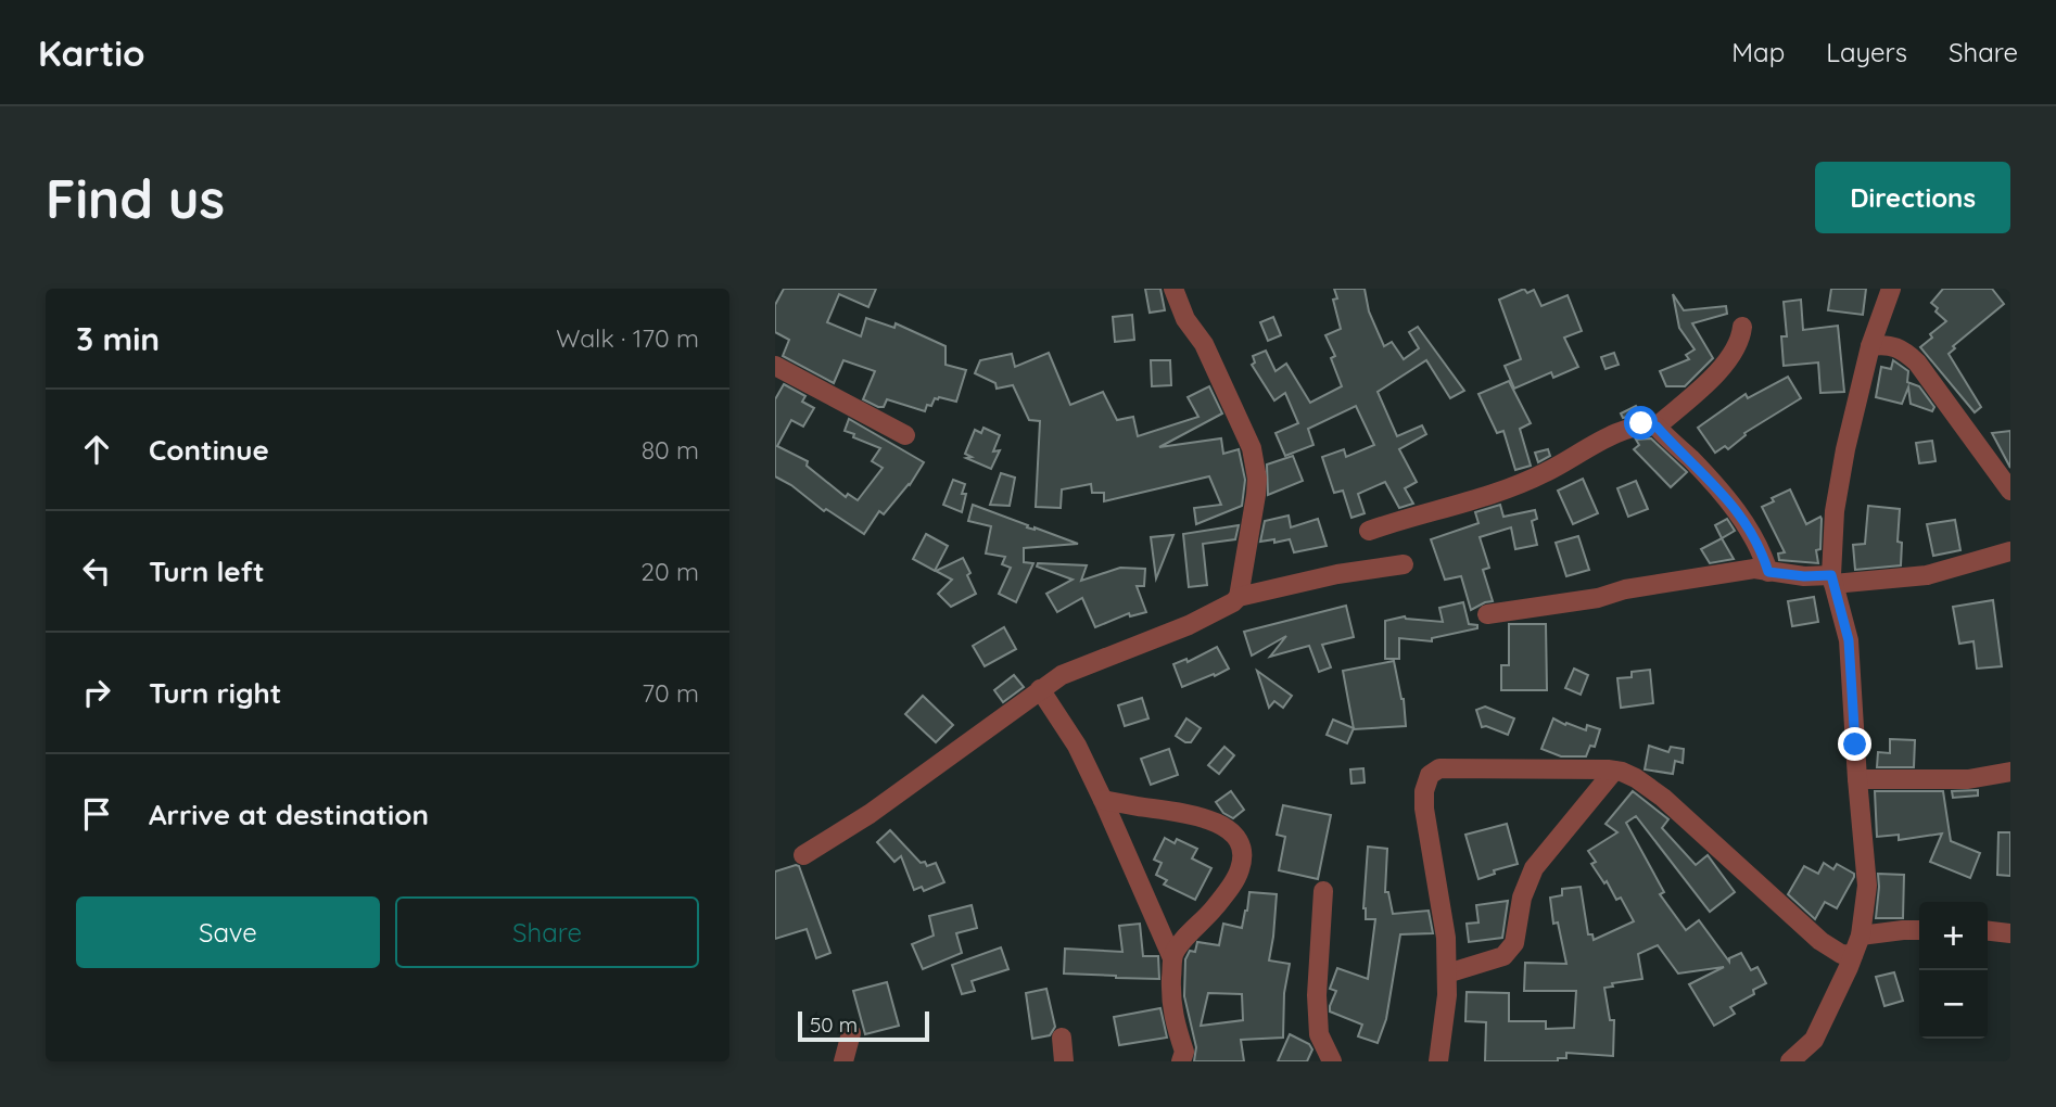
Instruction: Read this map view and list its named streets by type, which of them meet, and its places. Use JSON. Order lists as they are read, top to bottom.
{
  "scale_bar": "50 m",
  "page": {
    "header": "Kartio",
    "nav": ["Map", "Layers", "Share"],
    "buttons": [
      "Directions",
      ["Save", "Share"]
    ],
    "title": "Find us",
    "heading": ["3 min", "Walk · 170 m"],
    "list": [
      ["Continue", "80 m"],
      ["Turn left", "20 m"],
      ["Turn right", "70 m"],
      "Arrive at destination"
    ],
    "map_buttons": ["+", "−"],
    "scale": "50 m"
  }
}
